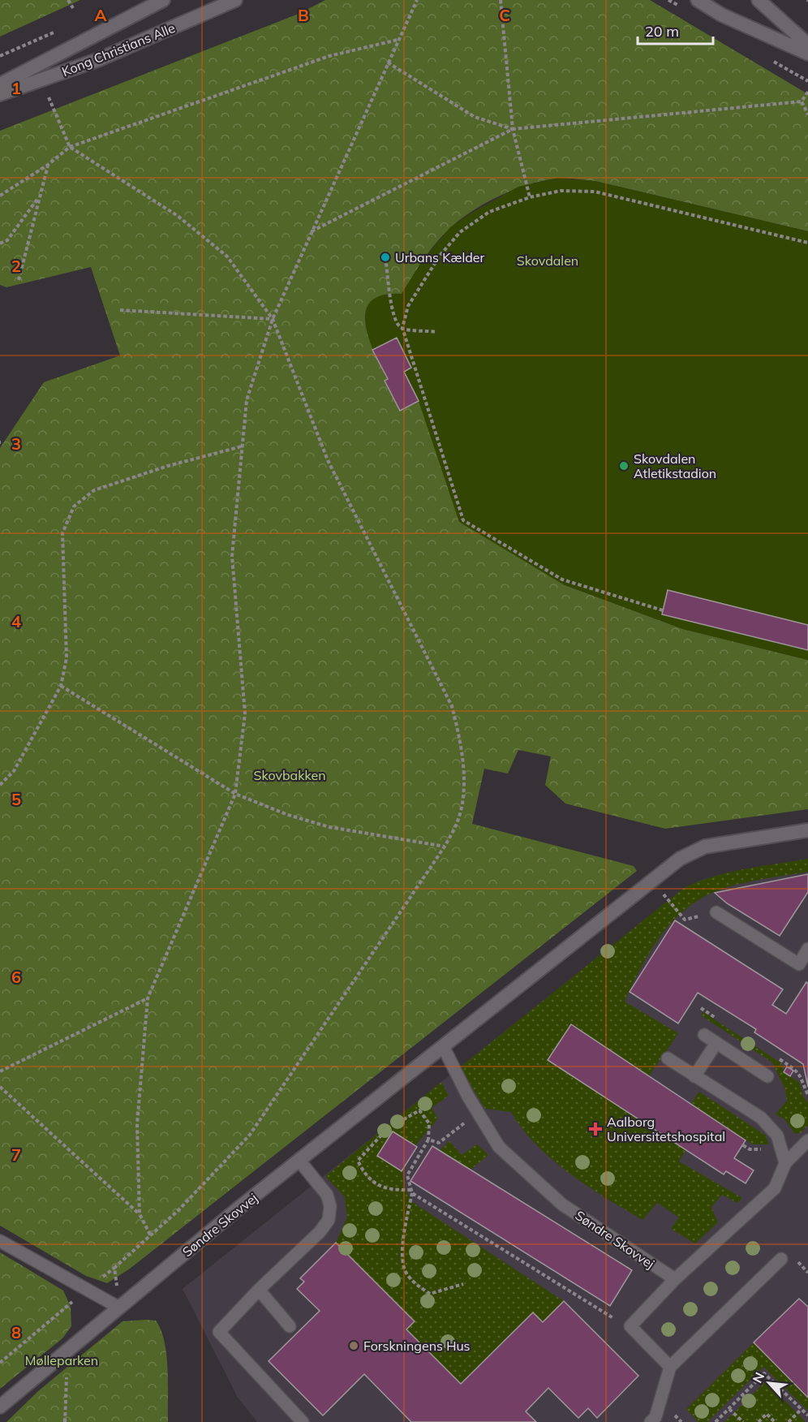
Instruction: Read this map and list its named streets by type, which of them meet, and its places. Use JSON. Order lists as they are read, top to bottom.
{
  "streets": {
    "street": ["Kong Christians Alle", "Søndre Skovvej"]
  },
  "parks": ["Skovdalen", "Skovbakken", "Mølleparken"],
  "places": {
    "other": ["Urbans Kælder", "Skovdalen Atletikstadion", "Forskningens Hus"],
    "health": ["Aalborg Universitetshospital"]
  },
  "scale_bar": "20 m",
  "north": "top left",
  "grid": {
    "columns": ["A", "B", "C"],
    "rows": [
      "1",
      "2",
      "3",
      "4",
      "5",
      "6",
      "7",
      "8"
    ]
  }
}
